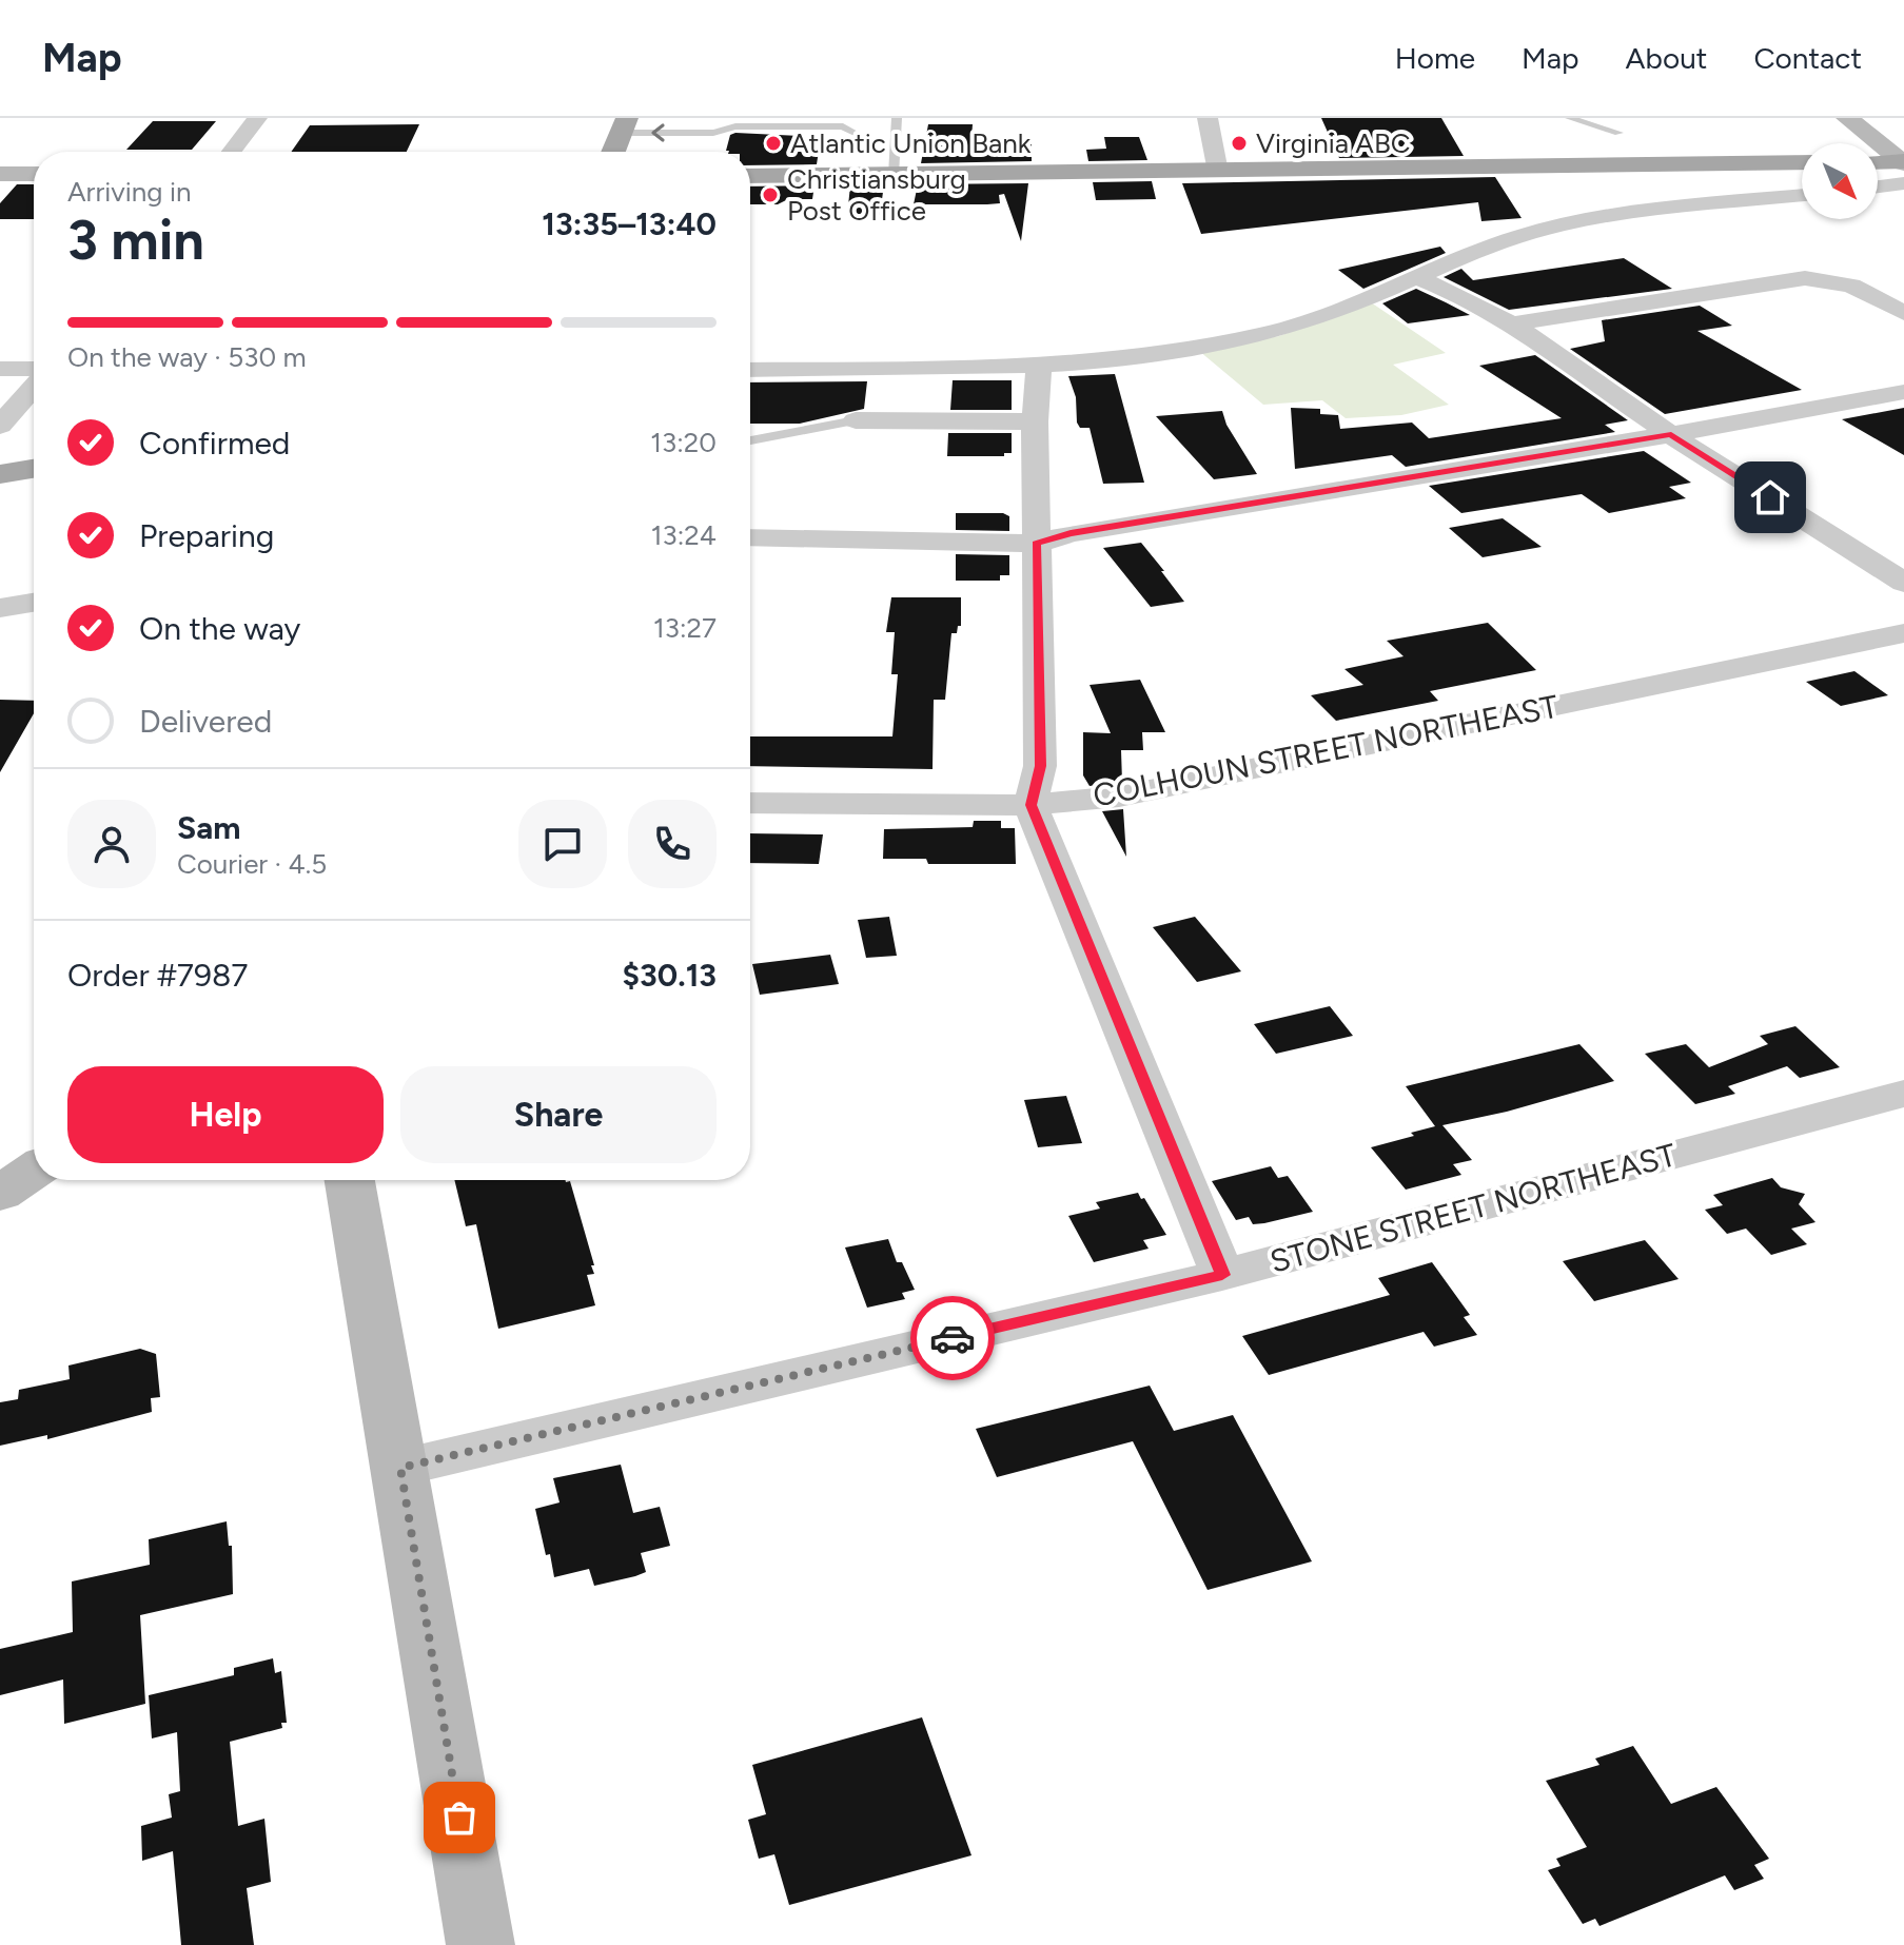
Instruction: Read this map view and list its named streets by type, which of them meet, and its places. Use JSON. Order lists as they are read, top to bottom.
{
  "streets": {
    "street": ["COLHOUN STREET NORTHEAST", "STONE STREET NORTHEAST"]
  },
  "places": ["Atlantic Union Bank", "Virginia ABC", "Christiansburg Post Office"],
  "north": "bottom right",
  "page": {
    "header": "Map",
    "nav": [
      "Home",
      "Map",
      "About",
      "Contact"
    ],
    "heading": ["3 min", "Arriving in", "13:35–13:40"],
    "panel": [
      "Sam",
      "Courier · 4.5",
      "Order #7987",
      "$30.13"
    ],
    "bar": "On the way · 530 m",
    "list": [
      ["Confirmed", "13:20"],
      ["Preparing", "13:24"],
      ["On the way", "13:27"],
      "Delivered"
    ],
    "buttons": ["Help", "Share"]
  }
}
